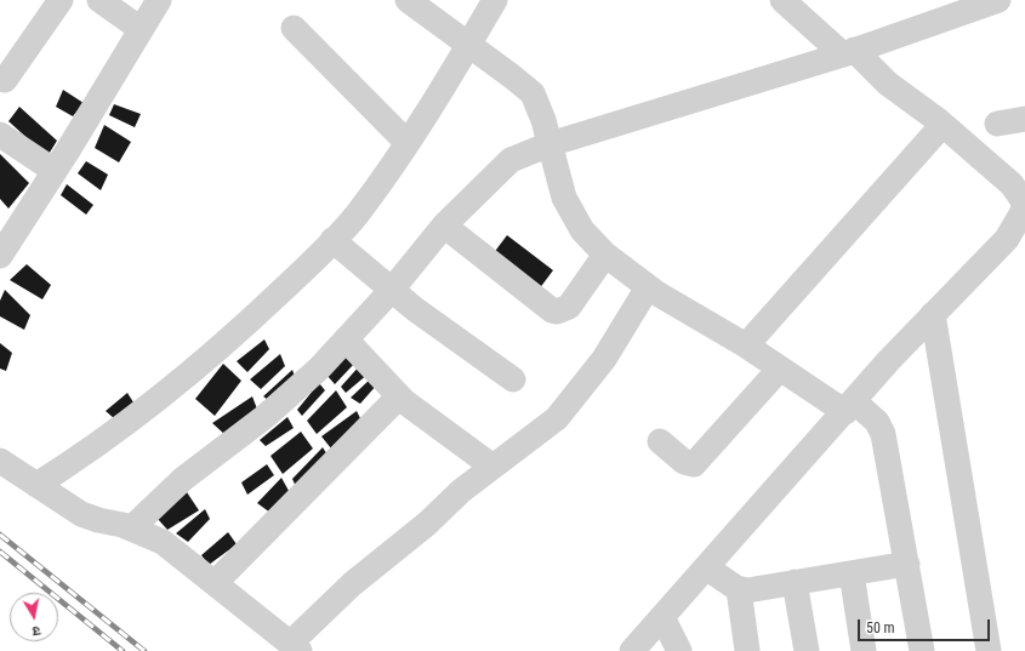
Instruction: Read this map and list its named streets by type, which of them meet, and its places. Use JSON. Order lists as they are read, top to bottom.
{
  "scale_bar": "50 m",
  "north": "bottom"
}
